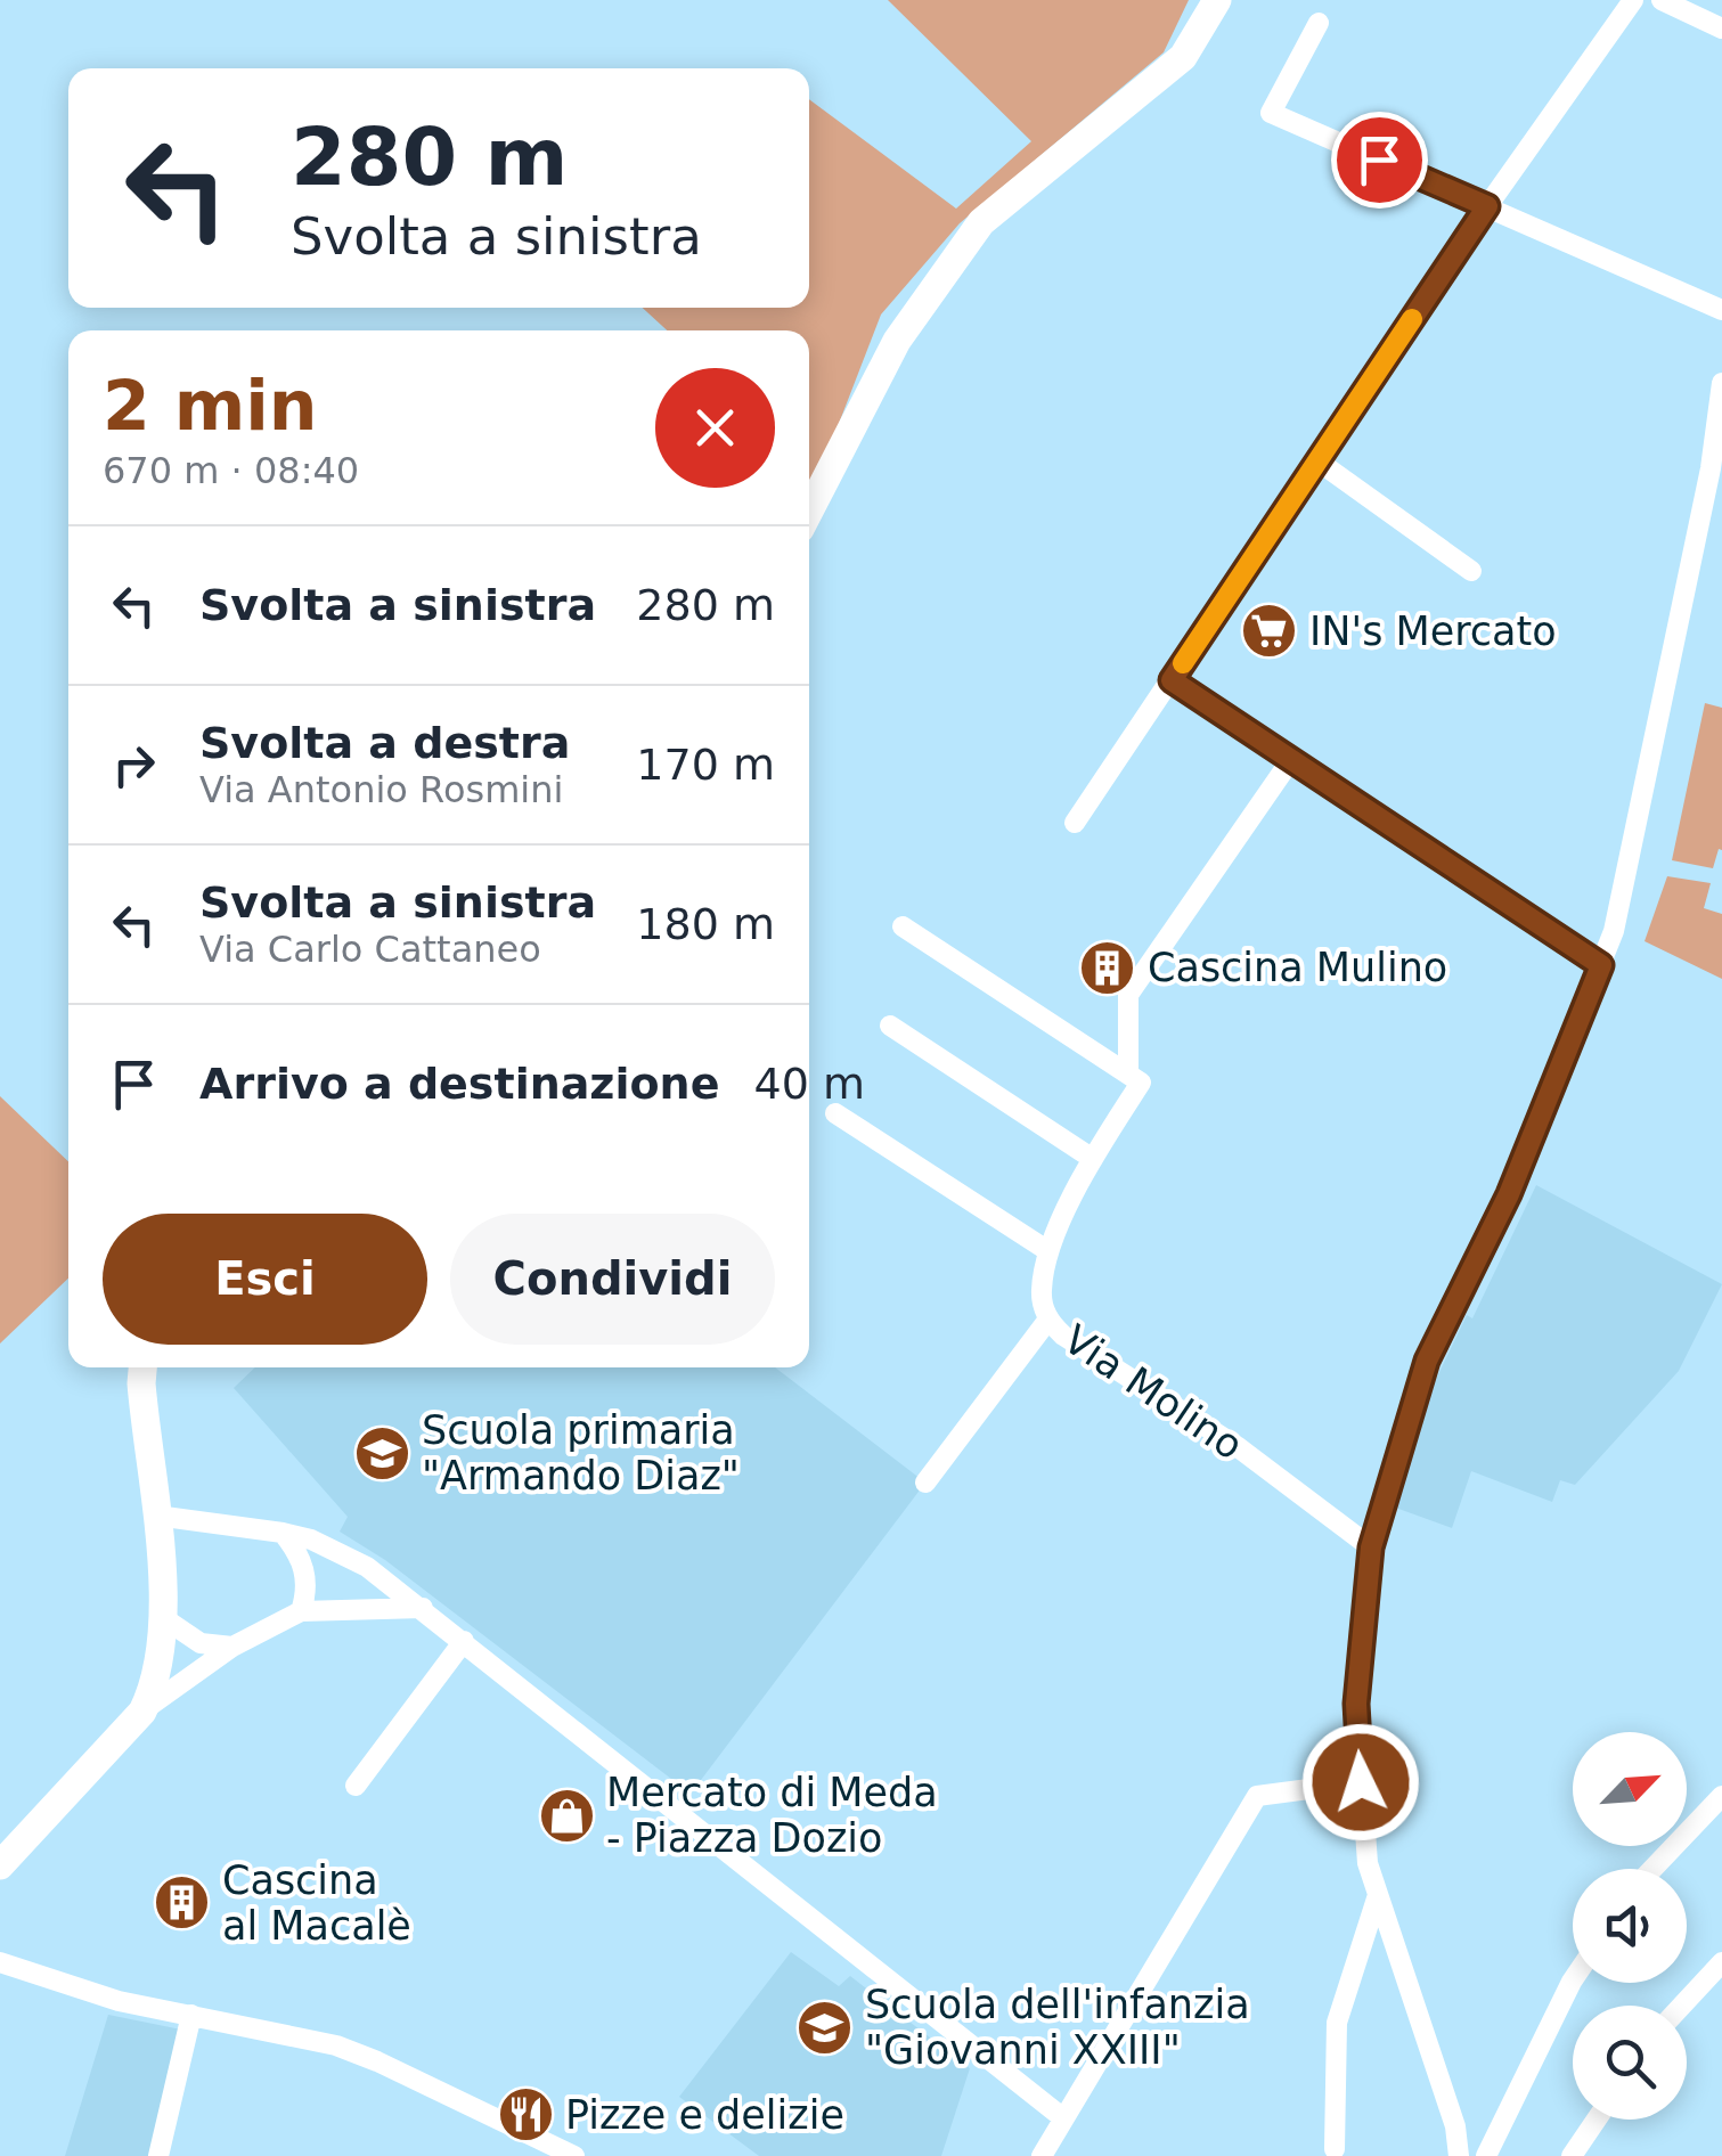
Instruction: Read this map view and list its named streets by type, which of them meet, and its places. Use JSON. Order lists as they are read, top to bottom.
{
  "streets": {
    "street": ["Via Molino"]
  },
  "places": {
    "supermarket": ["IN's Mercato"],
    "building": ["Cascina Mulino", "Cascina al Macalè"],
    "school or university": ["Scuola primaria \"Armando Diaz\"", "Scuola dell'infanzia \"Giovanni XXIII\""],
    "shop": ["Mercato di Meda - Piazza Dozio"],
    "restaurant": ["Pizze e delizie"]
  },
  "north": "top right",
  "page": {
    "turn": ["280 m", "Svolta a sinistra"],
    "heading": ["2 min", "670 m · 08:40"],
    "list": [
      {
        "name": "Svolta a sinistra",
        "value": "280 m"
      },
      {
        "name": "Svolta a destra",
        "note": "Via Antonio Rosmini",
        "value": "170 m"
      },
      {
        "name": "Svolta a sinistra",
        "note": "Via Carlo Cattaneo",
        "value": "180 m"
      },
      {
        "name": "Arrivo a destinazione",
        "value": "40 m"
      }
    ],
    "buttons": ["Esci", "Condividi"]
  }
}
